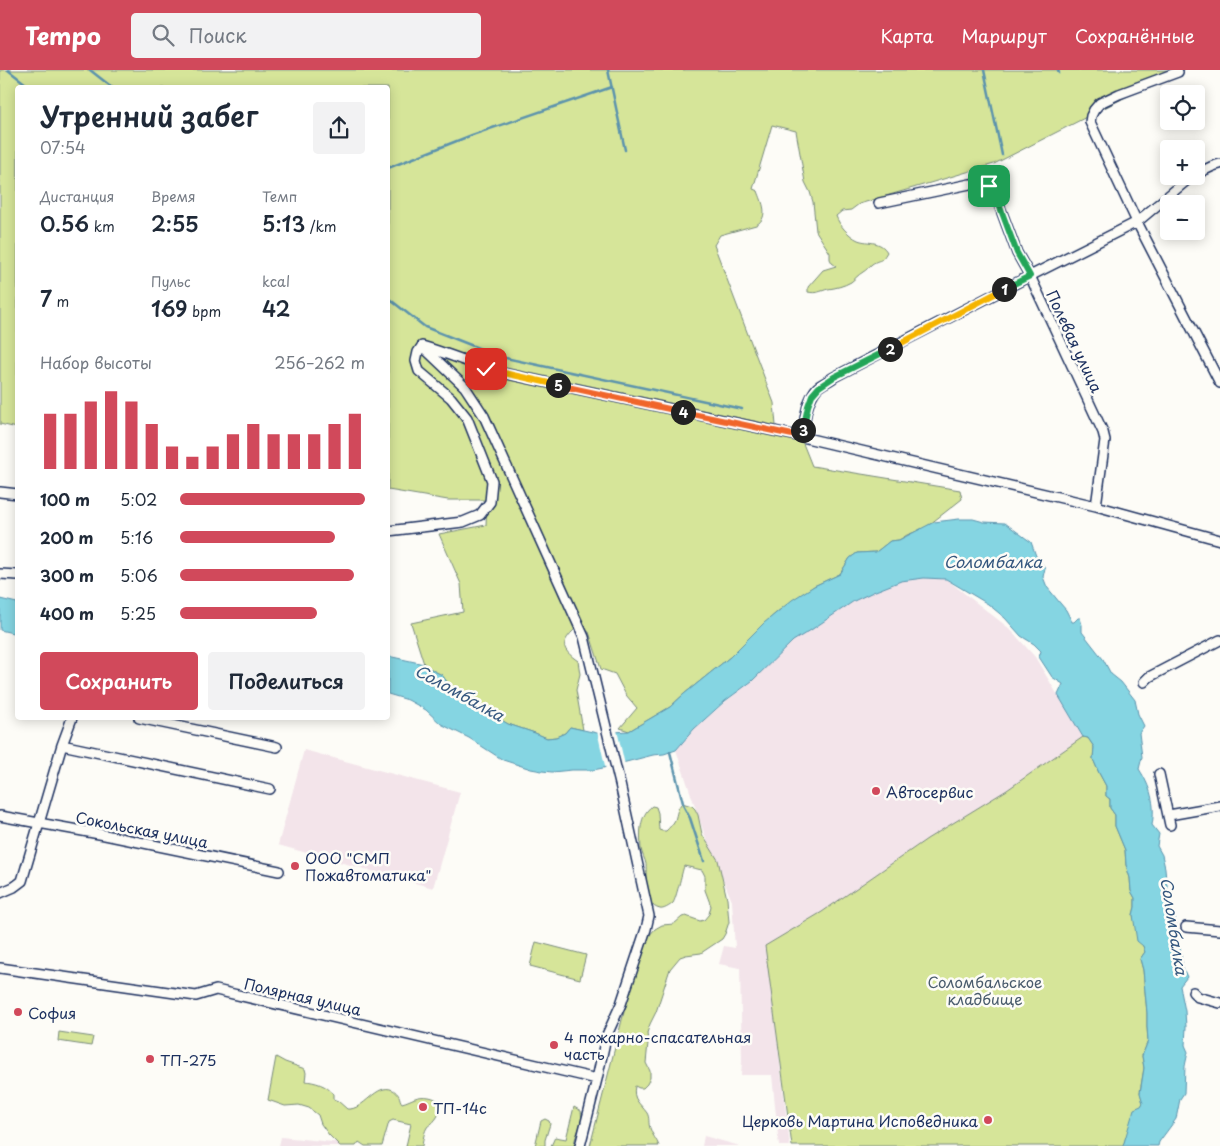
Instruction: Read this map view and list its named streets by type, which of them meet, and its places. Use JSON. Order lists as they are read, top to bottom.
{
  "streets": {
    "street": ["Полевая улица", "Сокольская улица", "Полярная улица"]
  },
  "water": ["Соломбалка"],
  "parks": ["Соломбальское кладбище"],
  "places": [
    "Автосервис",
    "ООО \"СМП Пожавтоматика\"",
    "София",
    "4 пожарно-спасательная часть",
    "ТП-275",
    "ТП-14с",
    "Церковь Мартина Исповедника"
  ],
  "page": {
    "header": "Tempo",
    "search": "Поиск",
    "nav": ["Карта", "Маршрут", "Сохранённые"],
    "map_buttons": ["+", "−"],
    "heading": ["Утренний забег", "07:54"],
    "stats": [
      ["Дистанция", "0.56 km"],
      ["Время", "2:55"],
      ["Темп", "5:13 /km"],
      ["7 m"],
      ["Пульс", "169 bpm"],
      ["kcal", "42"]
    ],
    "pins": [
      "1",
      "2",
      "5",
      "4",
      "3"
    ],
    "chart": ["Набор высоты", "256–262 m"],
    "list": [
      {
        "name": "100 m",
        "note": "5:02"
      },
      {
        "name": "200 m",
        "note": "5:16"
      },
      {
        "name": "300 m",
        "note": "5:06"
      },
      {
        "name": "400 m",
        "note": "5:25"
      }
    ],
    "buttons": ["Сохранить", "Поделиться"]
  }
}
